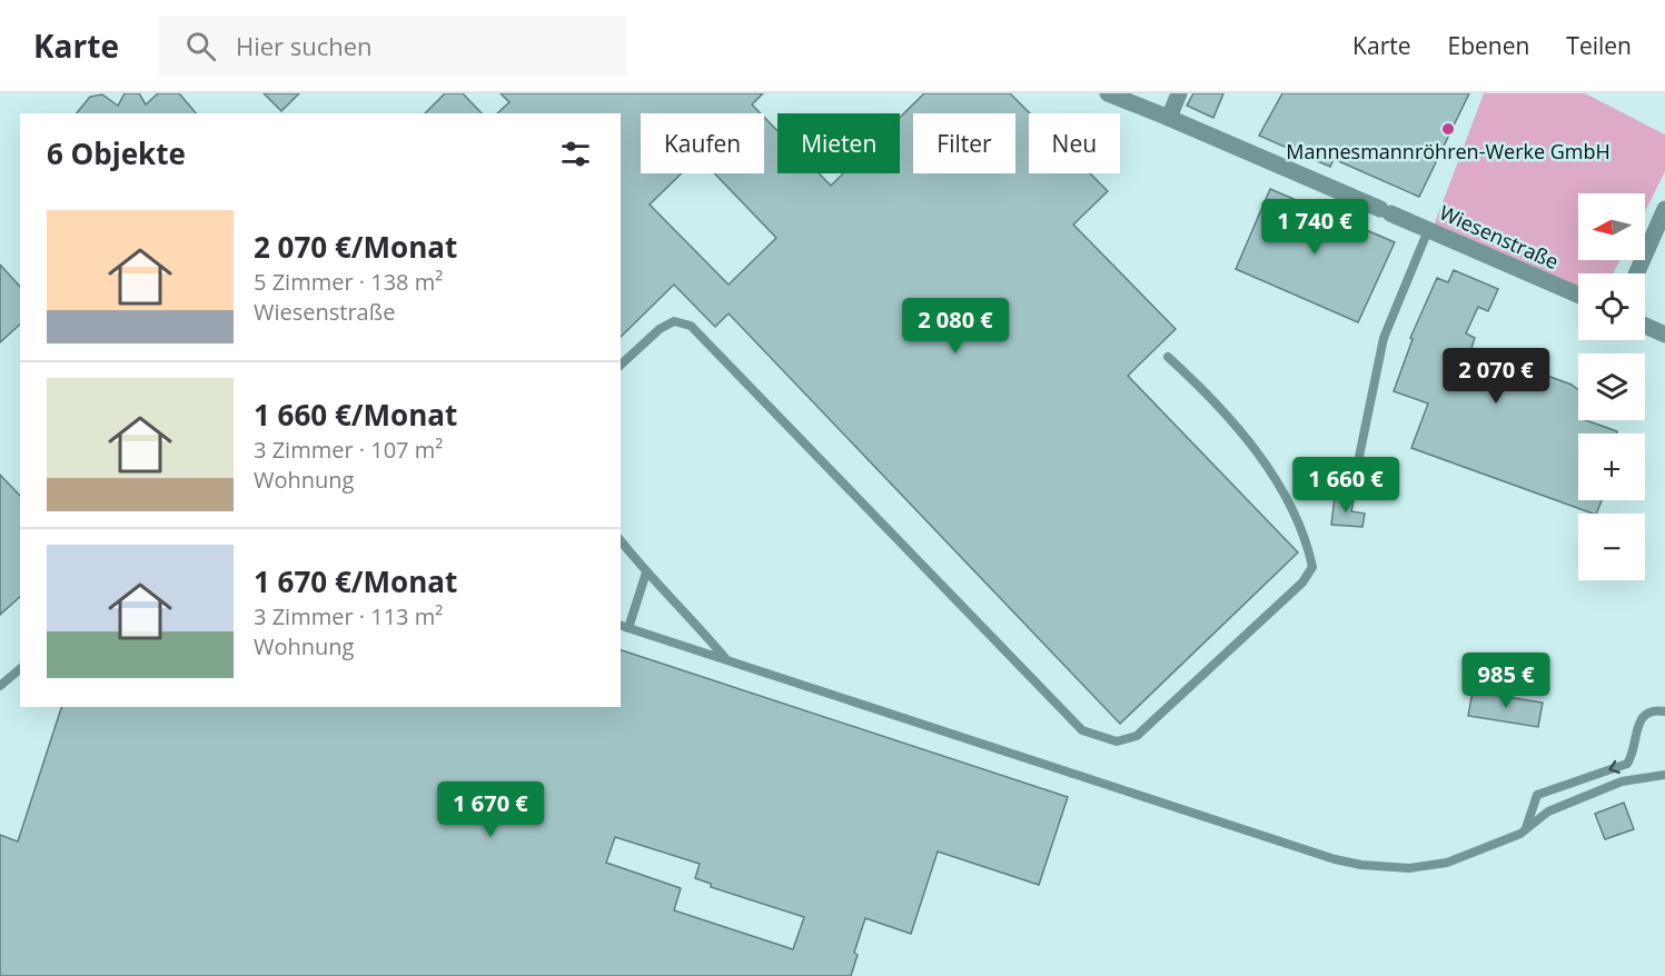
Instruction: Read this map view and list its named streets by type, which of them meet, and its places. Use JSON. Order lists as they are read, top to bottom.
{
  "streets": {
    "street": ["Wiesenstraße"]
  },
  "places": ["Mannesmannröhren-Werke GmbH"],
  "north": "left",
  "page": {
    "header": "Karte",
    "search": "Hier suchen",
    "nav": ["Karte", "Ebenen", "Teilen"],
    "chip": [
      "Kaufen",
      "Mieten",
      "Filter",
      "Neu"
    ],
    "heading": "6 Objekte",
    "map_buttons": ["+", "−"],
    "list": [
      {
        "name": "2 070 €/Monat",
        "note": "5 Zimmer · 138 m² · Wiesenstraße"
      },
      {
        "name": "1 660 €/Monat",
        "note": "3 Zimmer · 107 m² · Wohnung"
      },
      {
        "name": "1 670 €/Monat",
        "note": "3 Zimmer · 113 m² · Wohnung"
      }
    ],
    "price": [
      "1 740 €",
      "2 080 €",
      "2 070 €",
      "1 660 €",
      "985 €",
      "1 670 €"
    ]
  }
}
